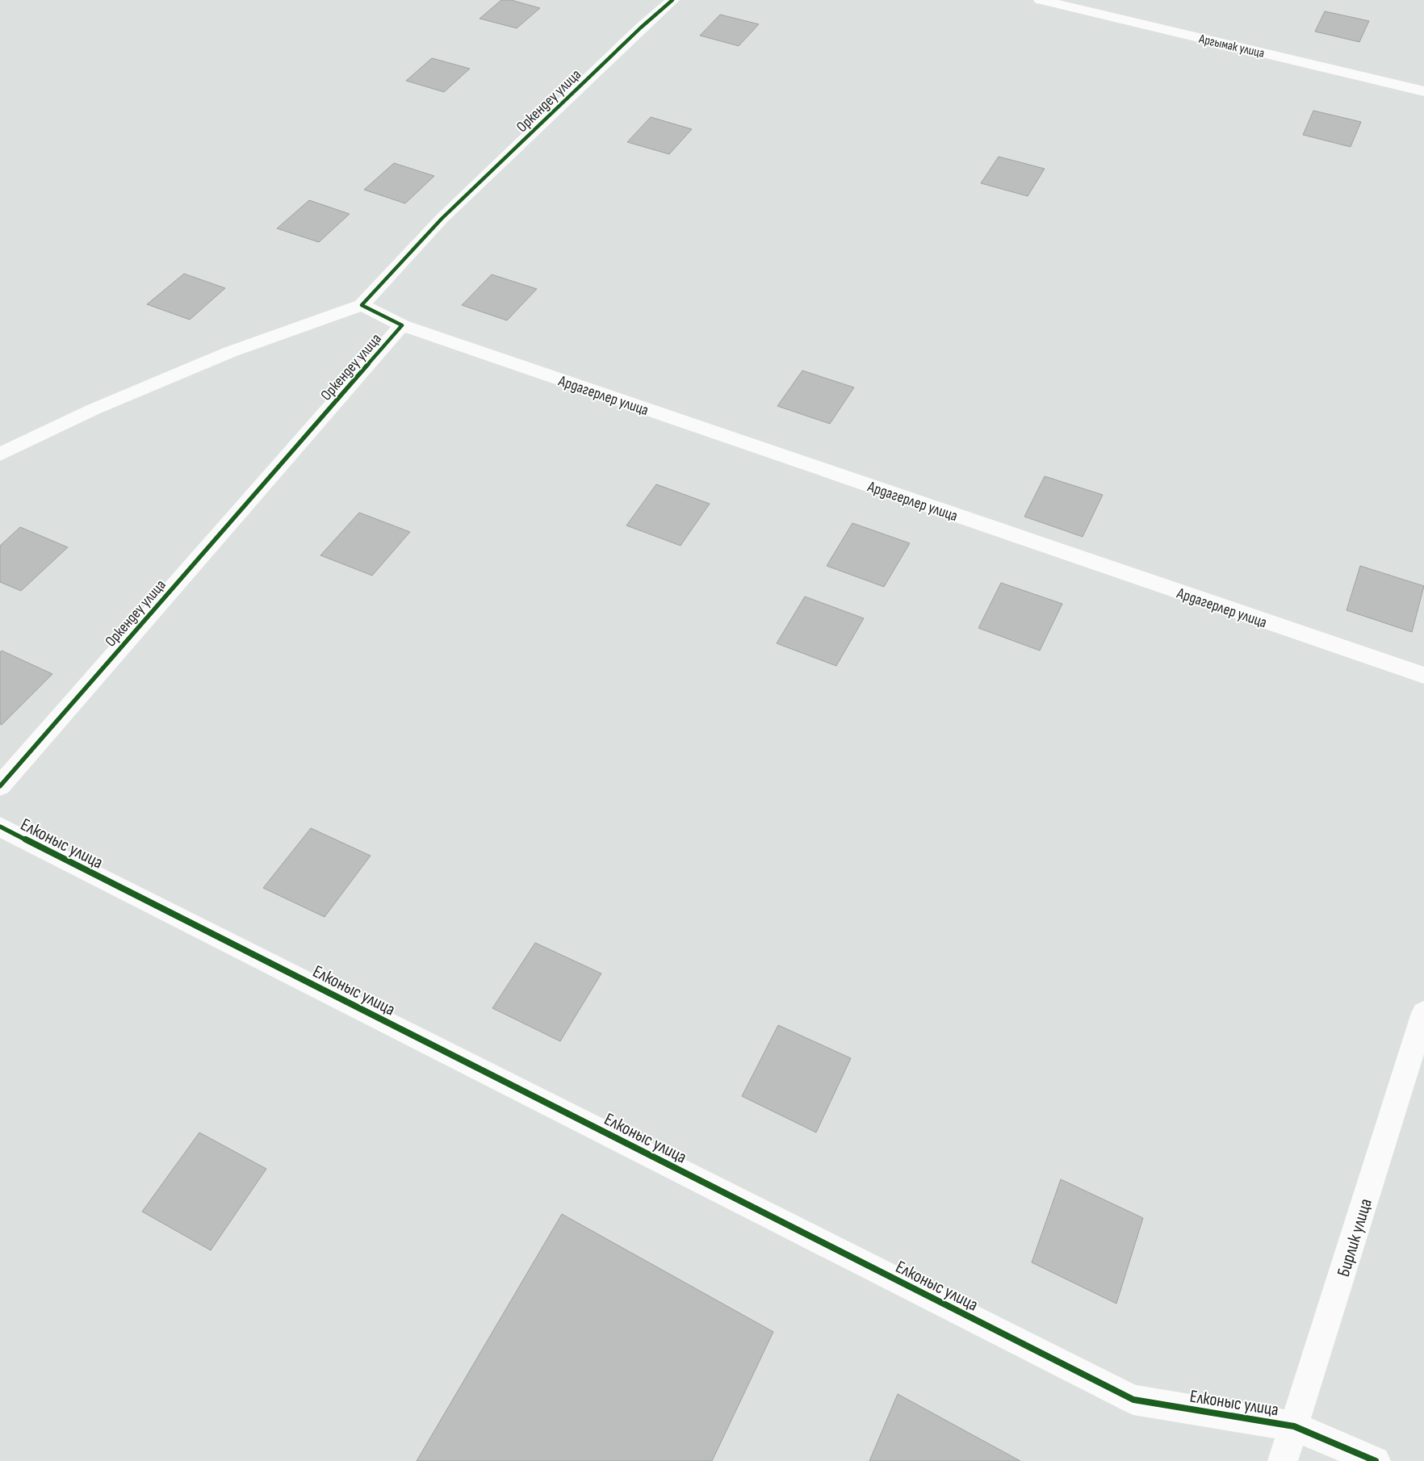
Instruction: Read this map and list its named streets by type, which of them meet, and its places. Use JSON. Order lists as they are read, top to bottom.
{
  "streets": {
    "street": [
      "Аргымак улица",
      "Оркендеу улица",
      "Ардагерлер улица",
      "Елконыс улица",
      "Бирлик улица"
    ]
  },
  "crossings": [
    ["Оркендеу улица", "Ардагерлер улица"],
    ["Елконыс улица", "Бирлик улица"]
  ]
}
